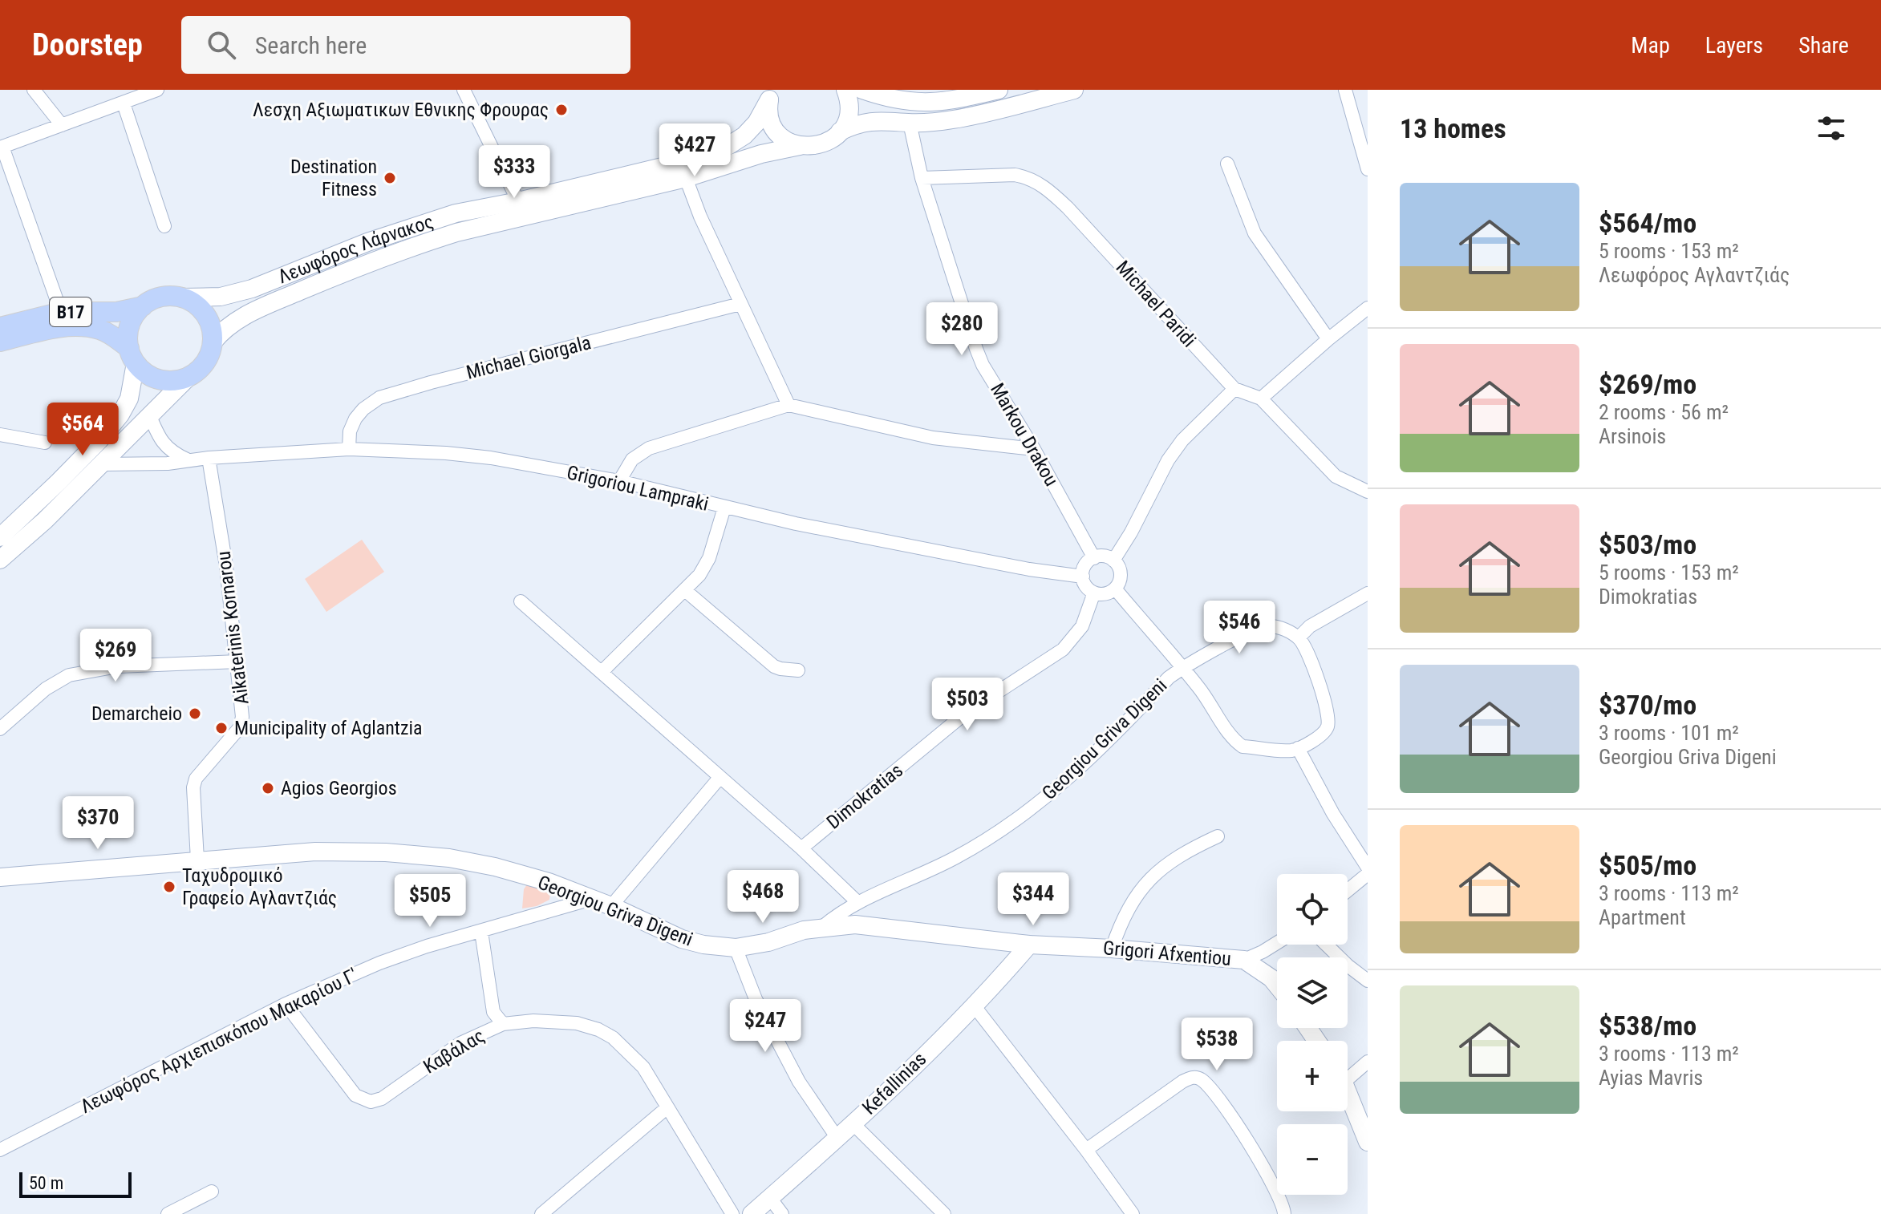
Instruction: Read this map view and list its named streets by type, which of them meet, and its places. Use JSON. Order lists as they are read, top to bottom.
{
  "streets": {
    "main road": [
      "Λεωφόρος Λάρνακος",
      "B17",
      "Georgiou Griva Digeni",
      "Grigori Afxentiou",
      "Kefallinias"
    ],
    "street": [
      "Michael Paridi",
      "Michael Giorgala",
      "Markou Drakou",
      "Grigoriou Lampraki",
      "Aikaterinis Kornarou",
      "Dimokratias",
      "Λεωφόρος Αρχιεπισκόπου Μακαρίου Γ'",
      "Καβάλας"
    ]
  },
  "crossings": [
    ["Λεωφόρος Λάρνακος", "B17"],
    ["Λεωφόρος Λάρνακος", "Markou Drakou"],
    ["Michael Paridi", "Markou Drakou"],
    ["Michael Giorgala", "Grigoriou Lampraki"],
    ["Markou Drakou", "Grigoriou Lampraki"],
    ["Markou Drakou", "Dimokratias"],
    ["Grigoriou Lampraki", "Aikaterinis Kornarou"],
    ["Grigoriou Lampraki", "Dimokratias"],
    ["Aikaterinis Kornarou", "Georgiou Griva Digeni"],
    ["Georgiou Griva Digeni", "Grigori Afxentiou"],
    ["Georgiou Griva Digeni", "Λεωφόρος Αρχιεπισκόπου Μακαρίου Γ'"],
    ["Grigori Afxentiou", "Kefallinias"],
    ["Λεωφόρος Αρχιεπισκόπου Μακαρίου Γ'", "Καβάλας"]
  ],
  "places": [
    "Λεσχη Αξιωματικων Εθνικης Φρουρας",
    "Destination Fitness",
    "Demarcheio",
    "Municipality of Aglantzia",
    "Agios Georgios",
    "Ταχυδρομικό Γραφείο Αγλαντζιάς"
  ],
  "scale_bar": "50 m",
  "page": {
    "header": "Doorstep",
    "search": "Search here",
    "nav": ["Map", "Layers", "Share"],
    "heading": "13 homes",
    "price": [
      "$427",
      "$333",
      "$280",
      "$564",
      "$546",
      "$269",
      "$503",
      "$370",
      "$468",
      "$344",
      "$505",
      "$247",
      "$538"
    ],
    "list": [
      {
        "name": "$564/mo",
        "note": "5 rooms · 153 m² · Λεωφόρος Αγλαντζιάς"
      },
      {
        "name": "$269/mo",
        "note": "2 rooms · 56 m² · Arsinois"
      },
      {
        "name": "$503/mo",
        "note": "5 rooms · 153 m² · Dimokratias"
      },
      {
        "name": "$370/mo",
        "note": "3 rooms · 101 m² · Georgiou Griva Digeni"
      },
      {
        "name": "$505/mo",
        "note": "3 rooms · 113 m² · Apartment"
      },
      {
        "name": "$538/mo",
        "note": "3 rooms · 113 m² · Ayias Mavris"
      }
    ],
    "map_buttons": ["+", "−"],
    "scale": "50 m"
  }
}
